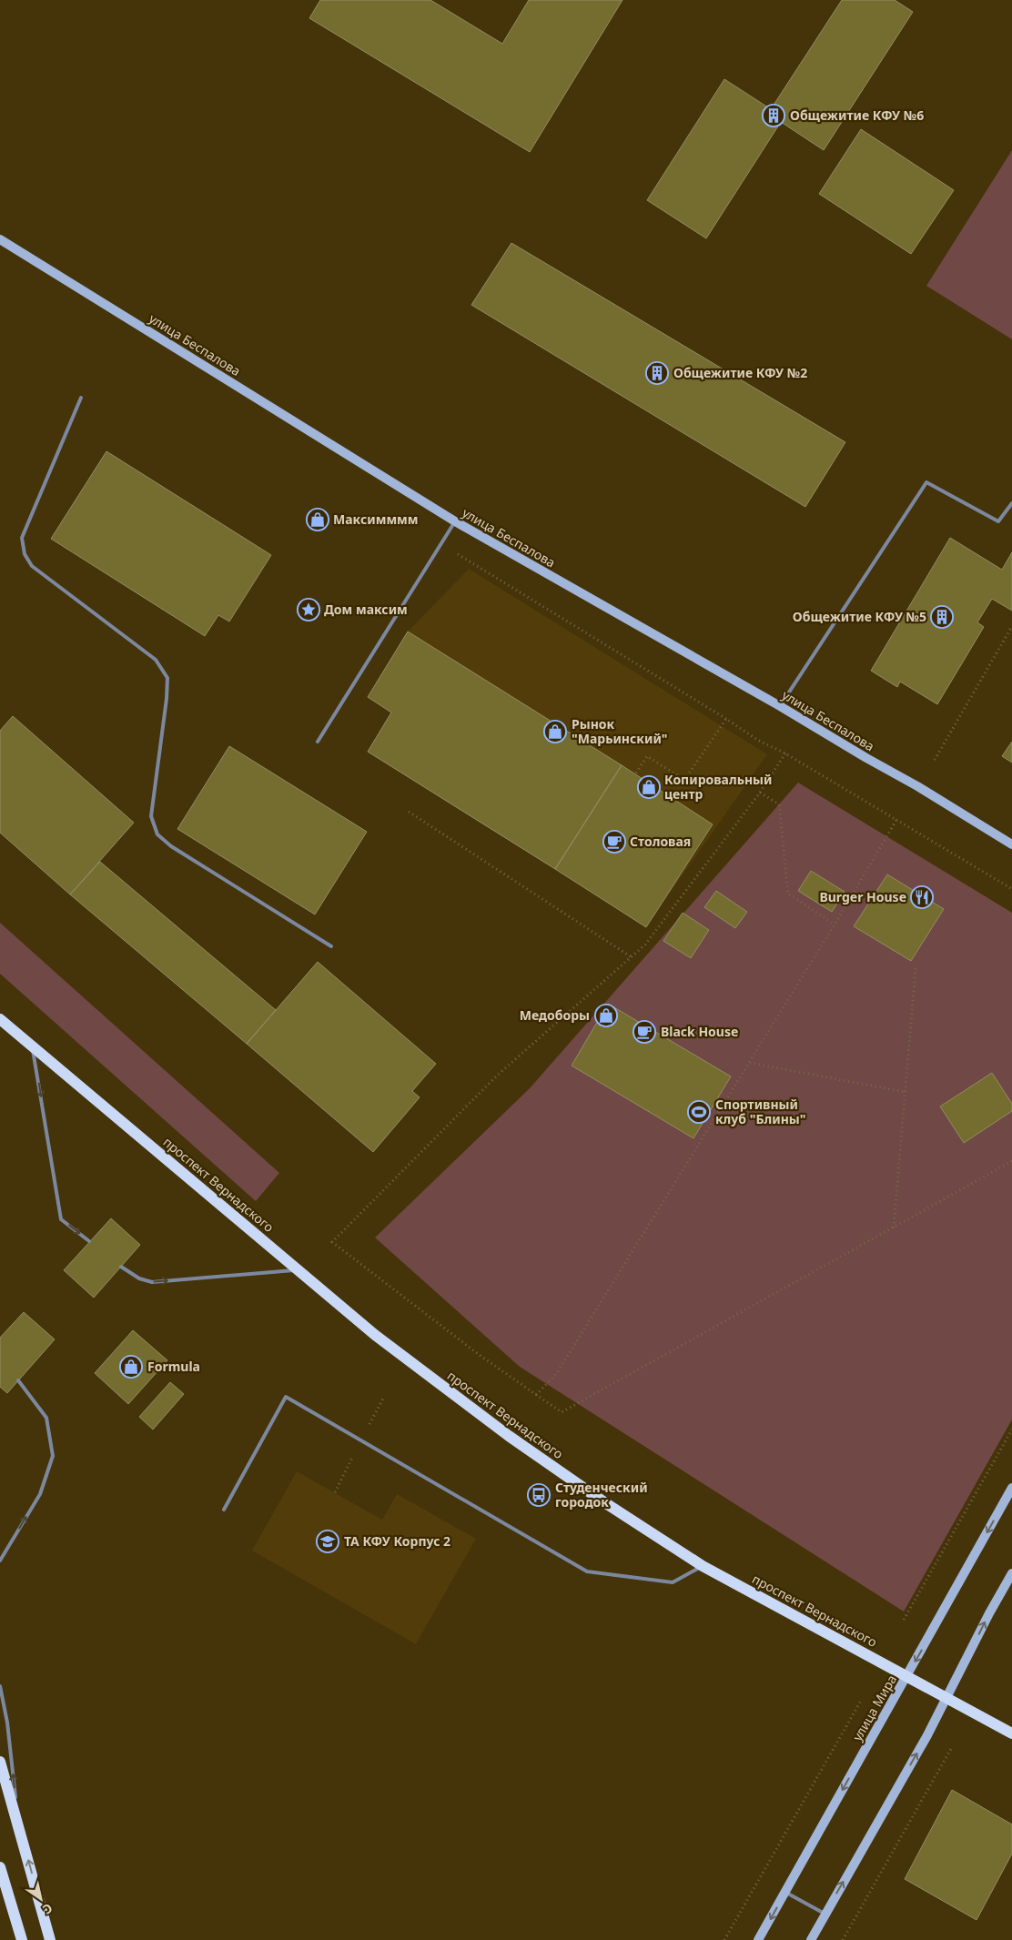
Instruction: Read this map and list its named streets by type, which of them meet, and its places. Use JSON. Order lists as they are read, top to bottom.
{
  "streets": {
    "main road": ["улица Беспалова", "проспект Вернадского", "улица Мира"]
  },
  "crossings": [
    ["проспект Вернадского", "улица Мира"]
  ],
  "places": {
    "building": ["Общежитие КФУ №6", "Общежитие КФУ №2", "Общежитие КФУ №5"],
    "shop": [
      "Максимммм",
      "Рынок \"Марьинский\"",
      "Копировальный центр",
      "Медоборы",
      "Formula"
    ],
    "place": ["Дом максим"],
    "cafe": ["Столовая", "Black House"],
    "restaurant": ["Burger House"],
    "sports": ["Спортивный клуб \"Блины\""],
    "bus stop": ["Студенческий городок"],
    "school or university": ["ТА КФУ Корпус 2"]
  },
  "north": "bottom right"
}
